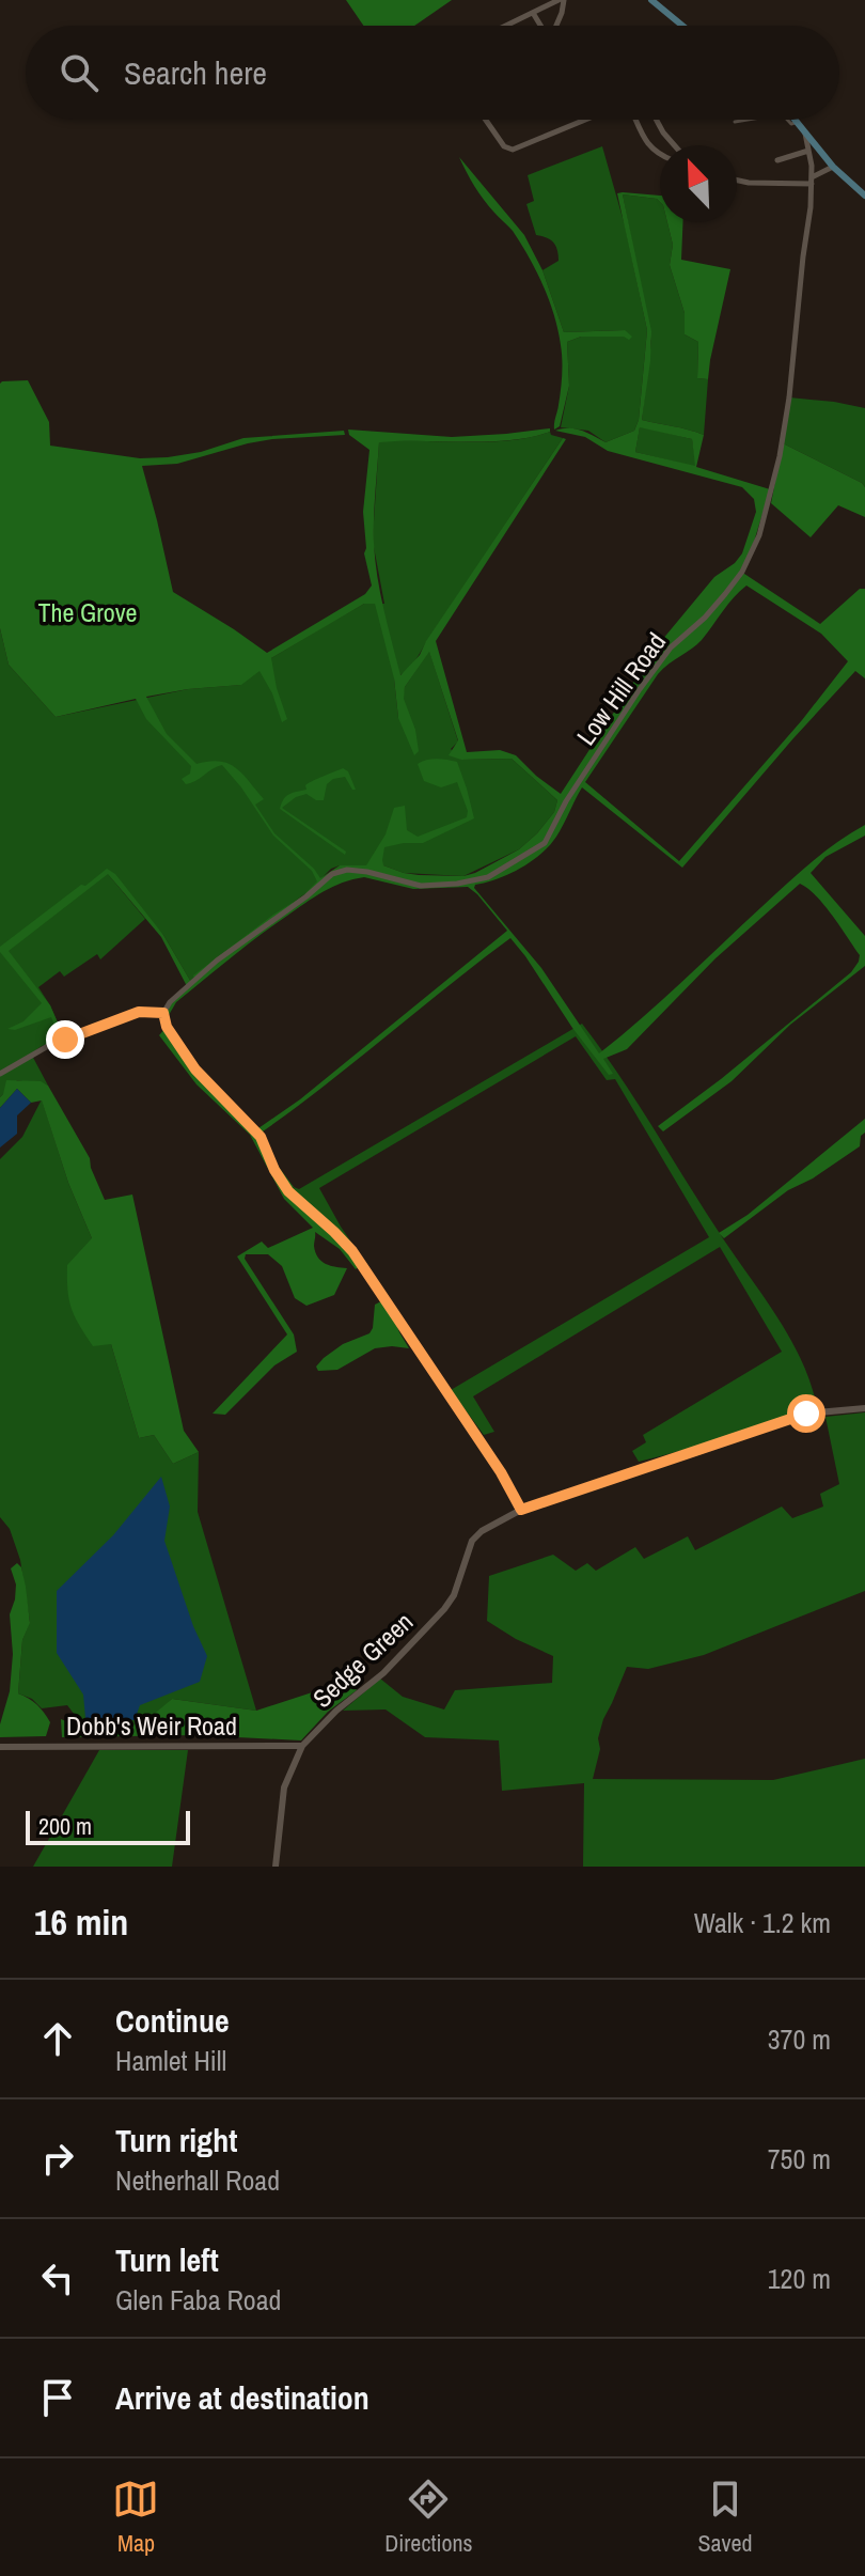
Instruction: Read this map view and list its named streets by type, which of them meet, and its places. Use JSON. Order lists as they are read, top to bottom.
{
  "streets": {
    "street": ["Low Hill Road", "Sedge Green", "Dobb's Weir Road"]
  },
  "crossings": [
    ["Sedge Green", "Dobb's Weir Road"]
  ],
  "parks": ["The Grove"],
  "scale_bar": "200 m",
  "north": "top left",
  "page": {
    "search": "Search here",
    "scale": "200 m",
    "heading": ["16 min", "Walk · 1.2 km"],
    "list": [
      ["Continue", "Hamlet Hill", "370 m"],
      ["Turn right", "Netherhall Road", "750 m"],
      ["Turn left", "Glen Faba Road", "120 m"],
      "Arrive at destination"
    ],
    "nav": ["Map", "Directions", "Saved"]
  }
}
